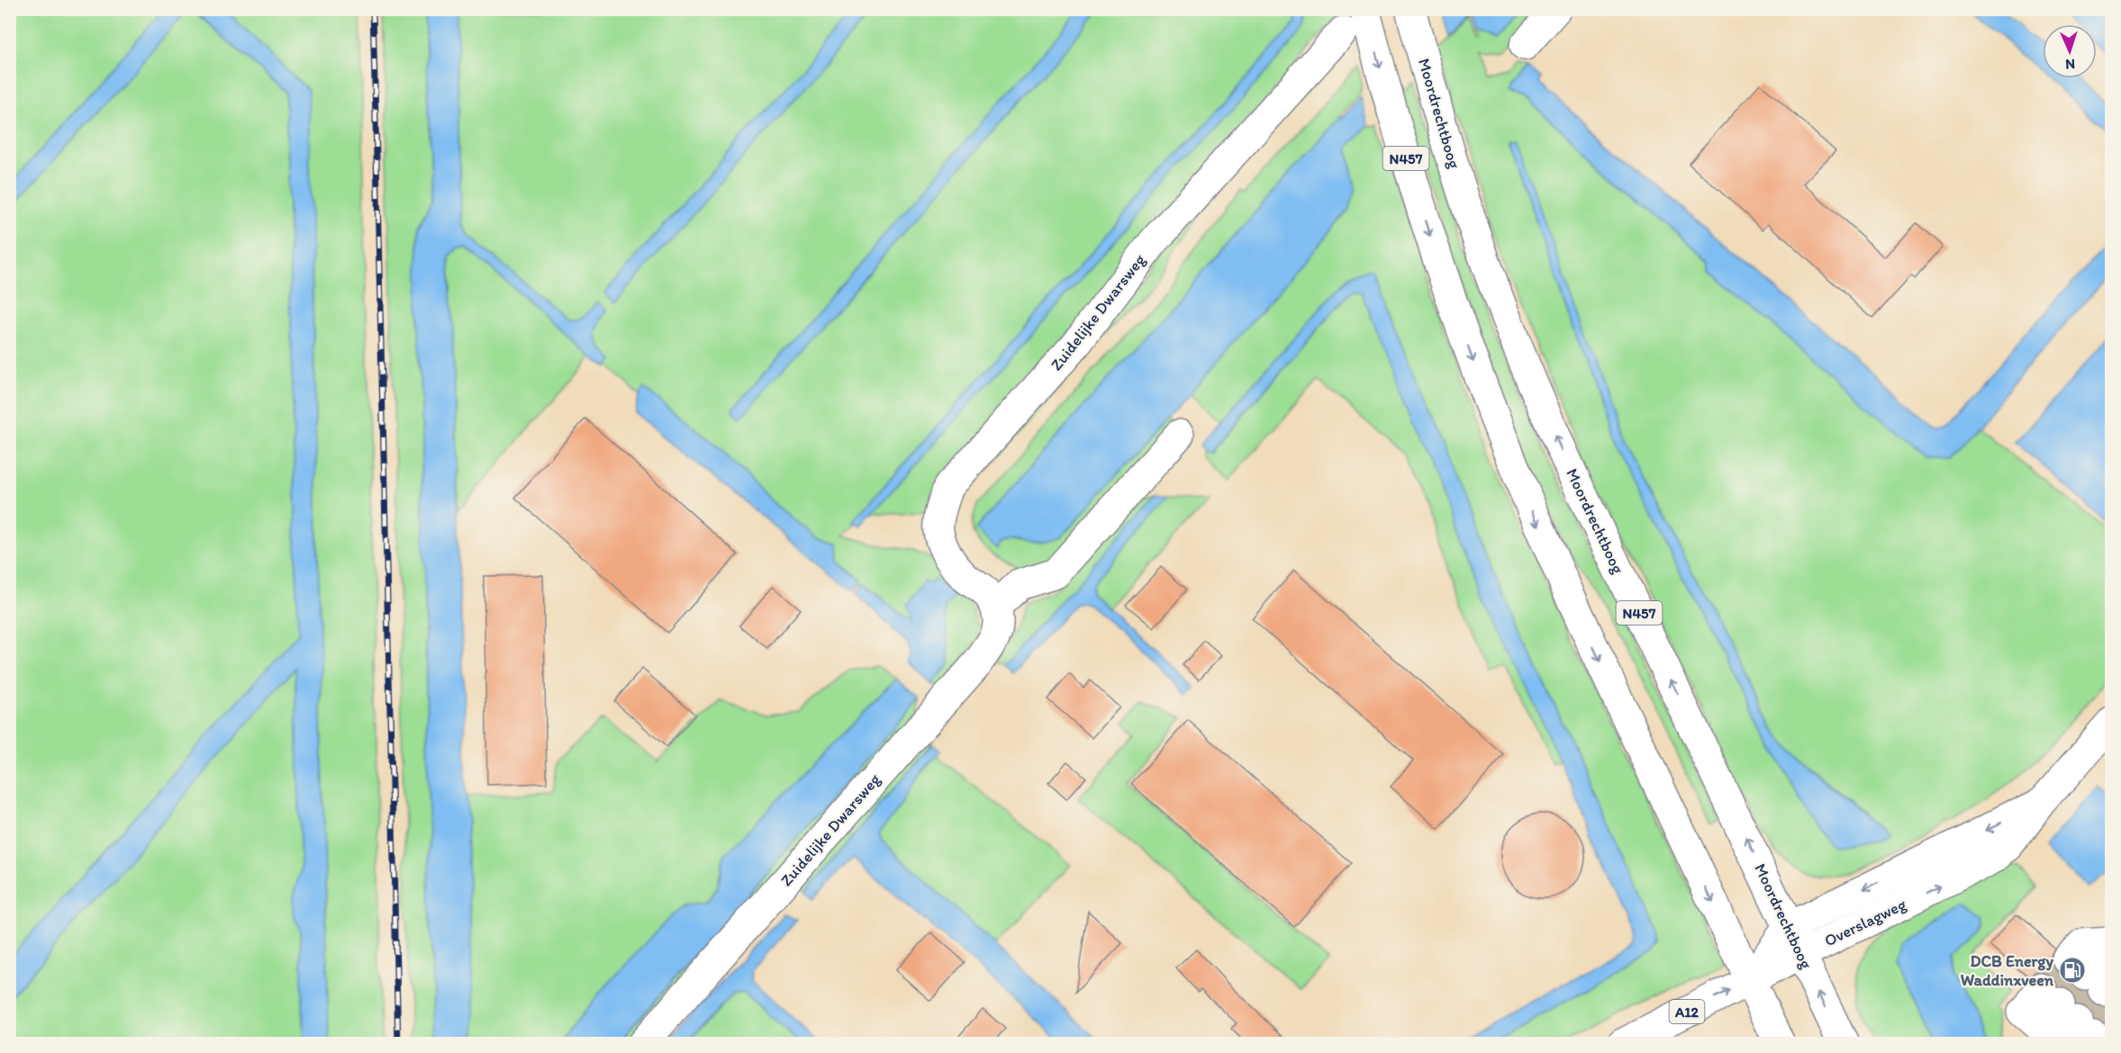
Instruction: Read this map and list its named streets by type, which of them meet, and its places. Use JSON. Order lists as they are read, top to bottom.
{
  "streets": {
    "main road": [
      "Moordrechtboog",
      "N457",
      "Zuidelijke Dwarsweg",
      "Overslagweg",
      "A12"
    ]
  },
  "crossings": [
    ["Moordrechtboog", "Overslagweg"],
    ["N457", "Overslagweg"],
    ["N457", "A12"],
    ["Overslagweg", "A12"]
  ],
  "places": {
    "fuel station": ["DCB Energy Waddinxveen"]
  },
  "north": "bottom"
}
